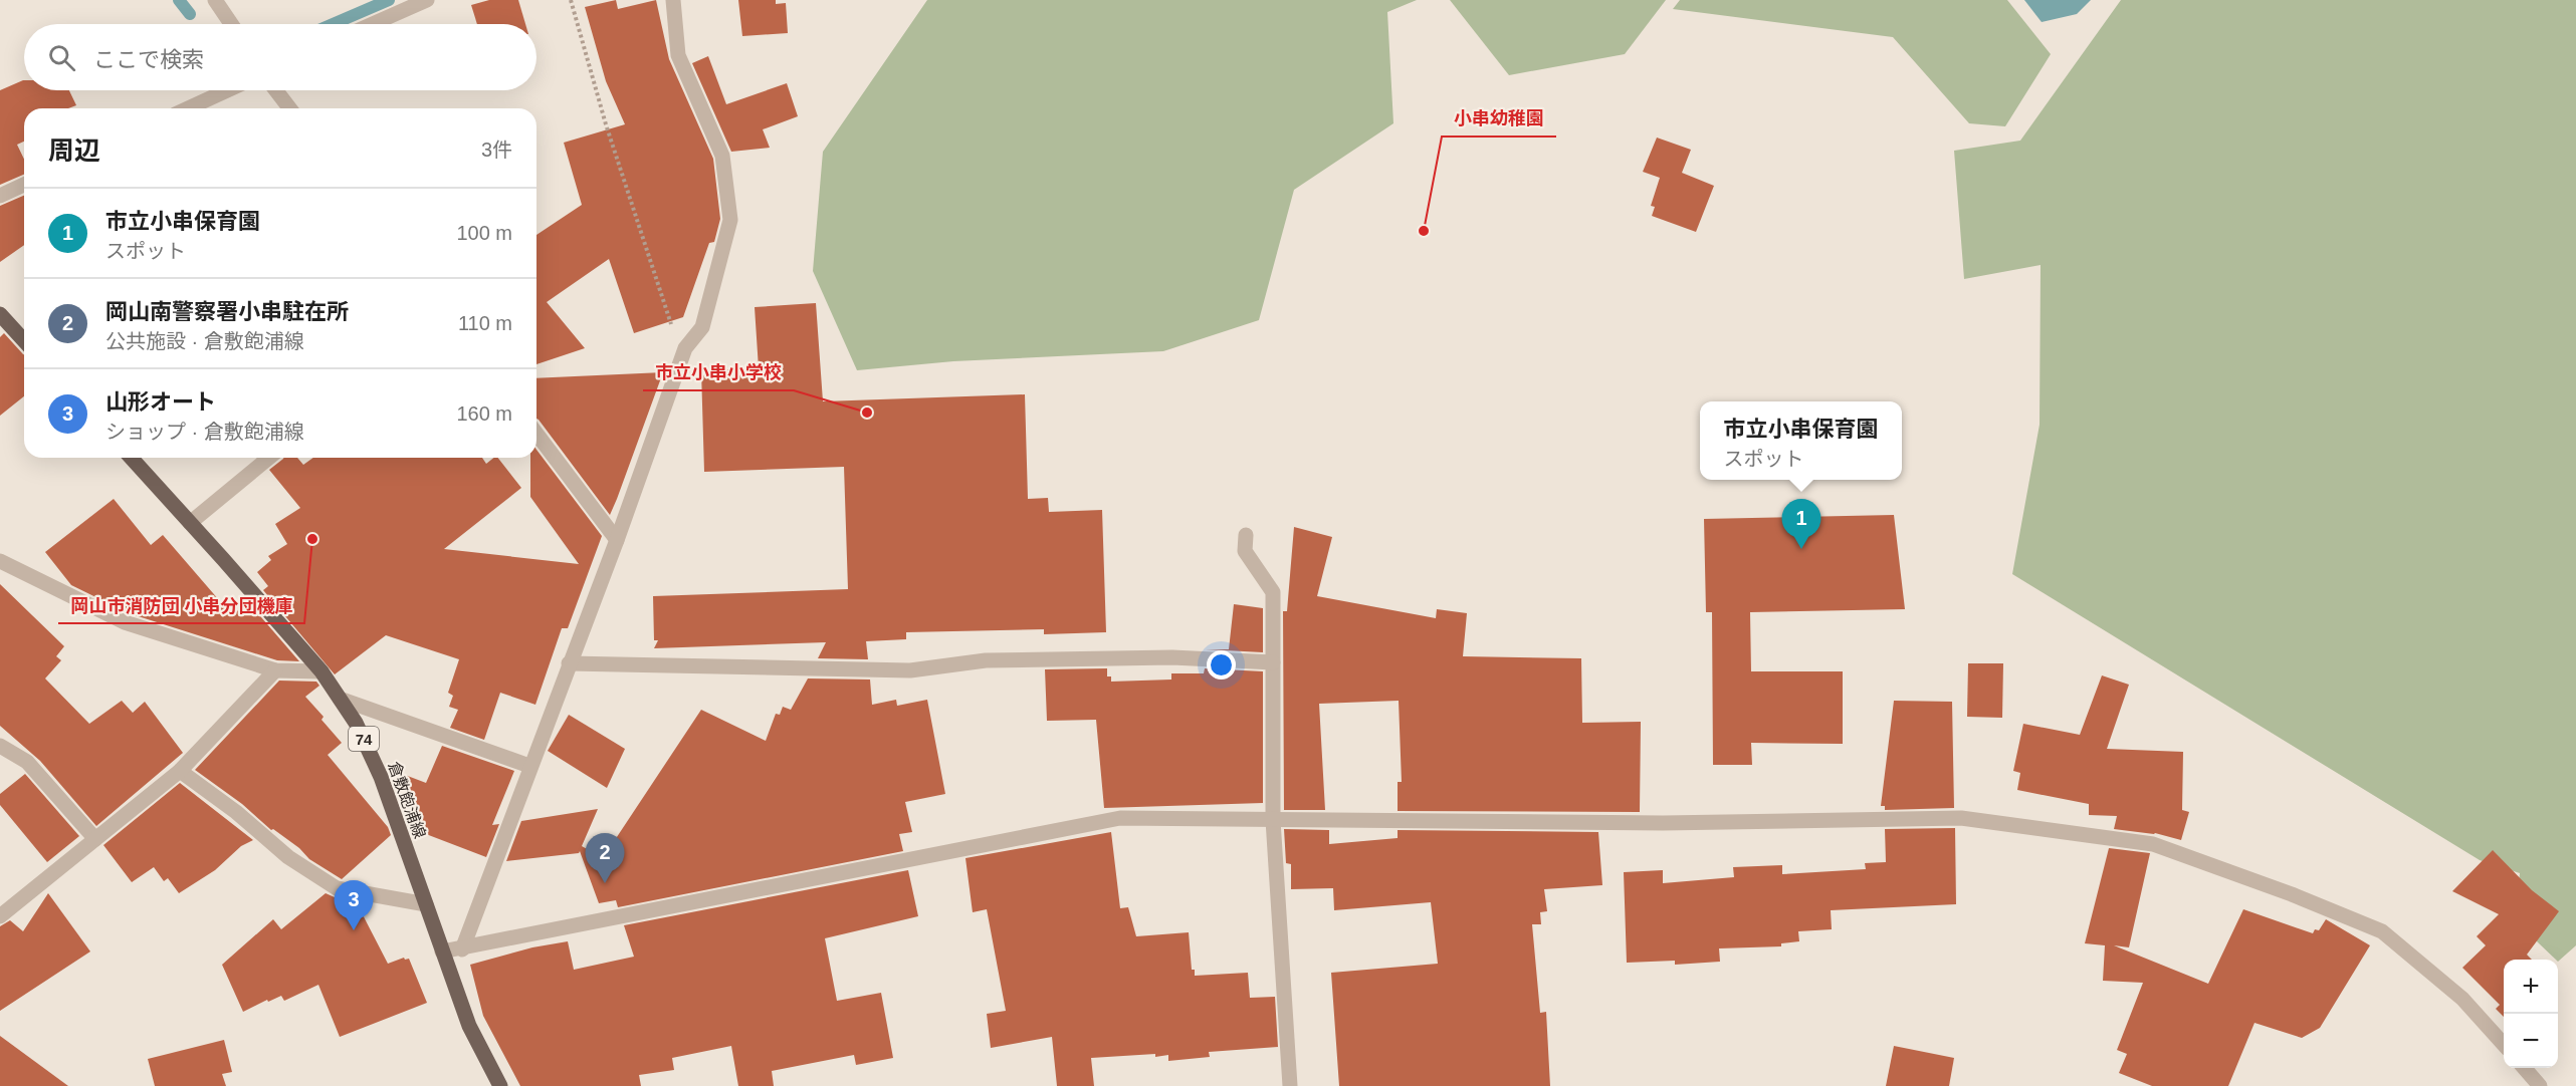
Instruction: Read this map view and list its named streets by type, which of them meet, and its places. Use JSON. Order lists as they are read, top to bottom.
{
  "streets": {
    "main road": ["74", "倉敷飽浦線"]
  },
  "places": ["小串幼稚園", "市立小串小学校", "岡山市消防団 小串分団機庫"],
  "page": {
    "search": "ここで検索",
    "heading": ["周辺", "3件"],
    "list": [
      {
        "mark": "1",
        "name": "市立小串保育園",
        "note": "スポット",
        "value": "100 m"
      },
      {
        "mark": "2",
        "name": "岡山南警察署小串駐在所",
        "note": "公共施設 · 倉敷飽浦線",
        "value": "110 m"
      },
      {
        "mark": "3",
        "name": "山形オート",
        "note": "ショップ · 倉敷飽浦線",
        "value": "160 m"
      }
    ],
    "popup": ["市立小串保育園", "スポット"],
    "pins": ["1", "2", "3"],
    "map_buttons": ["+", "−"]
  }
}
